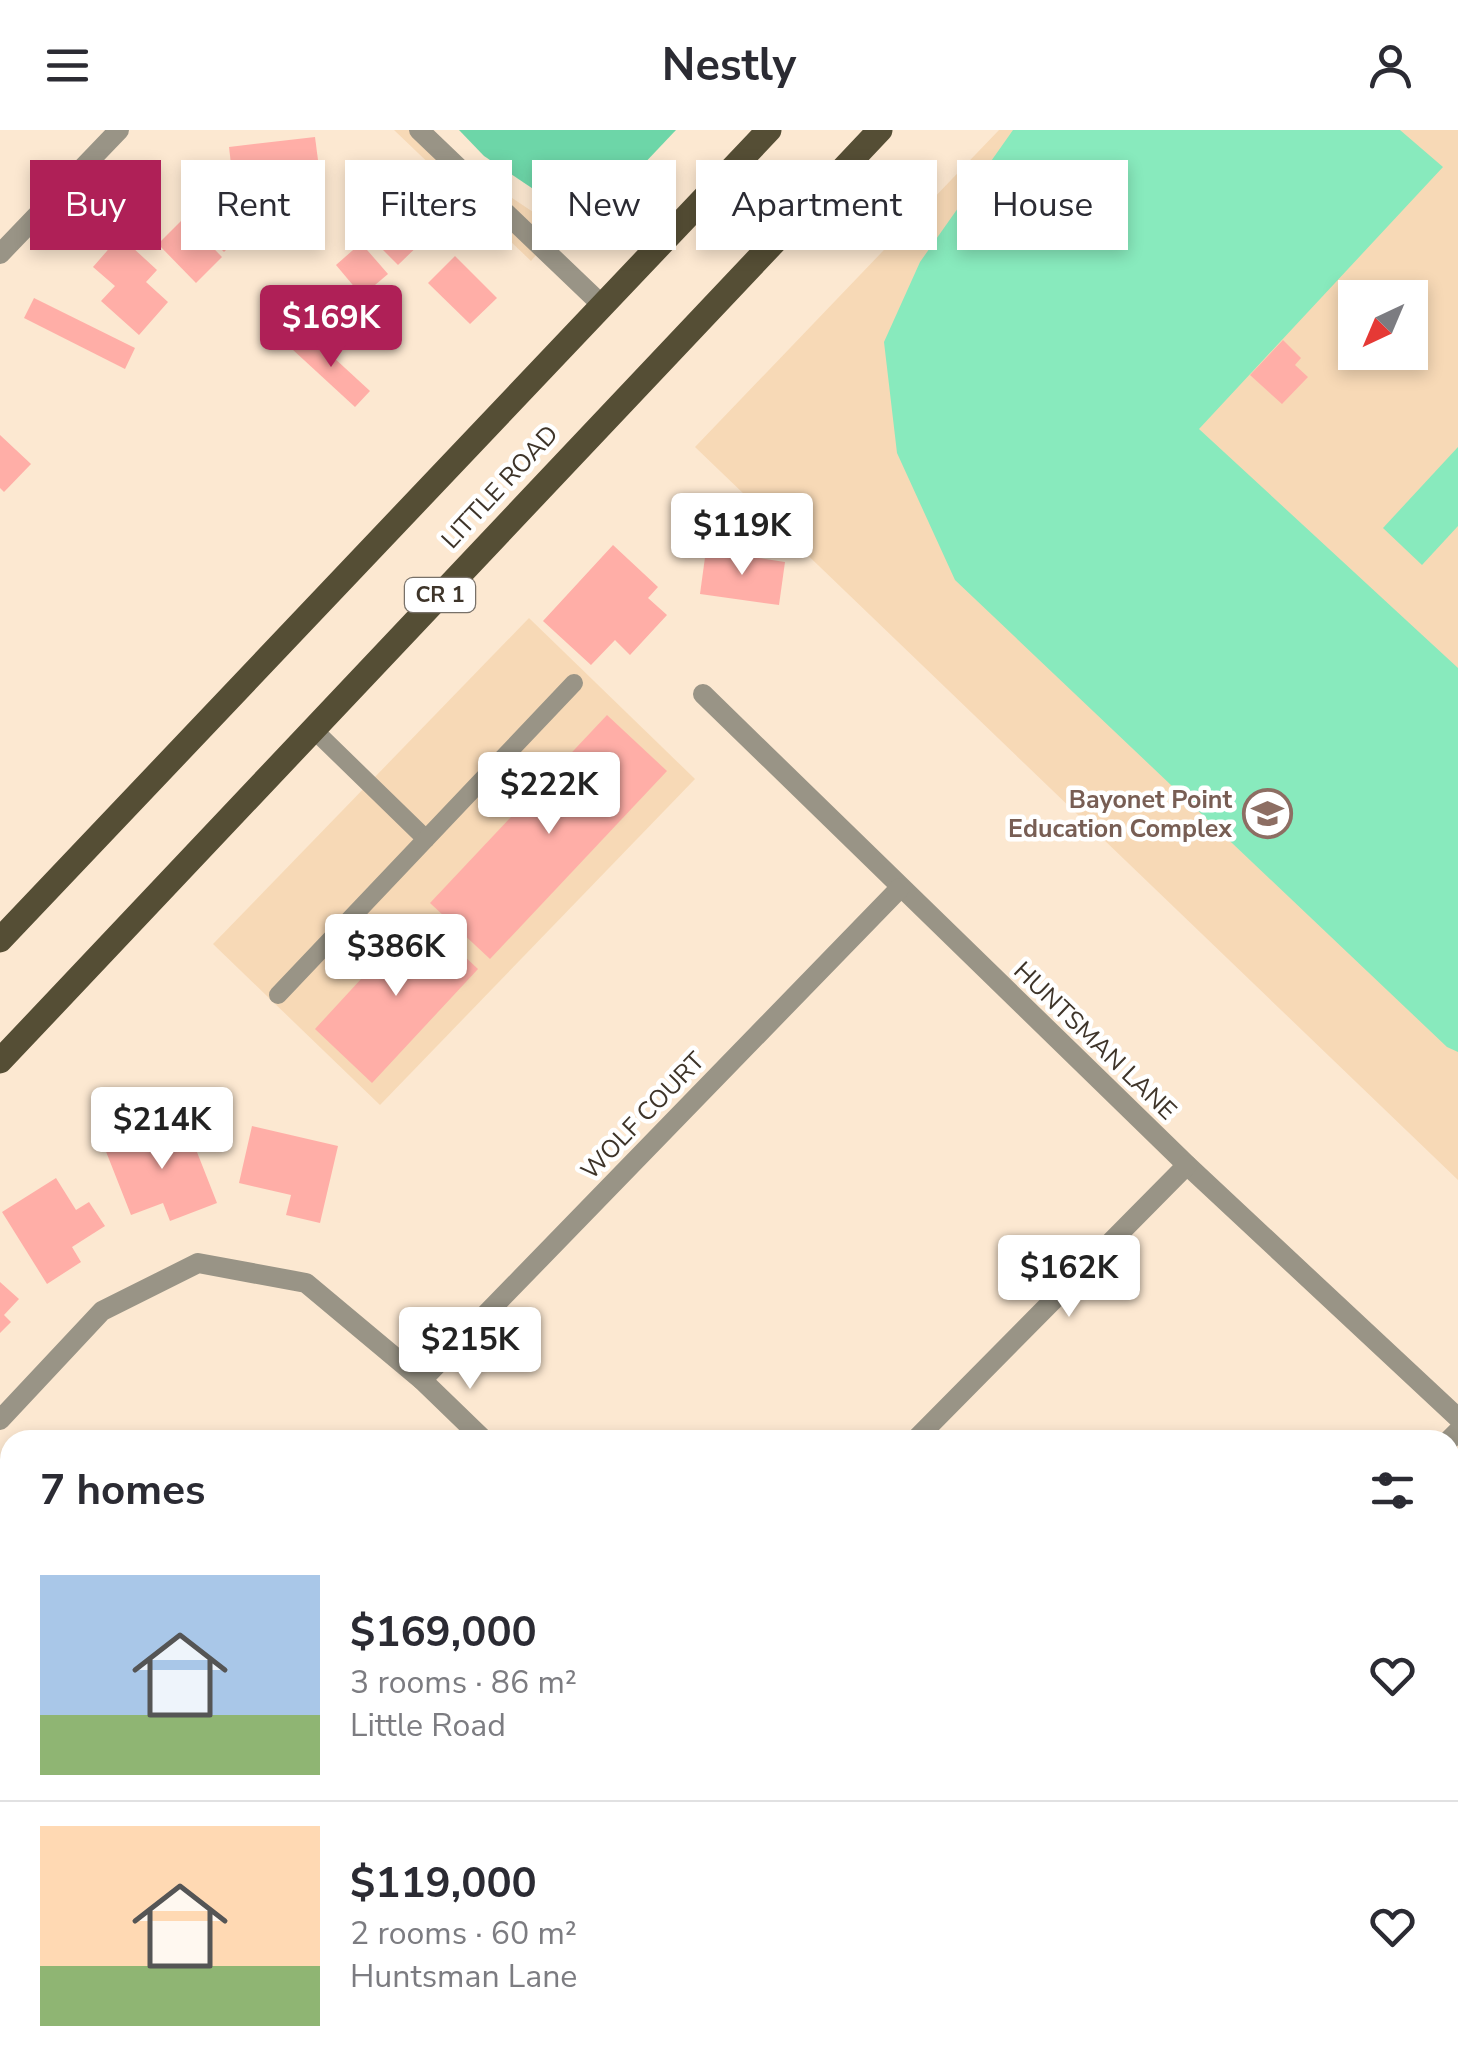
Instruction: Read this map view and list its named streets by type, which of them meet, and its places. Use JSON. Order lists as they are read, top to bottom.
{
  "streets": {
    "main road": ["LITTLE ROAD", "CR 1"],
    "street": ["HUNTSMAN LANE", "WOLF COURT"]
  },
  "crossings": [
    ["HUNTSMAN LANE", "WOLF COURT"]
  ],
  "places": {
    "school or university": ["Bayonet Point Education Complex"]
  },
  "north": "bottom left",
  "page": {
    "header": "Nestly",
    "chip": [
      "Buy",
      "Rent",
      "Filters",
      "New",
      "Apartment",
      "House"
    ],
    "price": [
      "$169K",
      "$119K",
      "$222K",
      "$386K",
      "$214K",
      "$162K",
      "$215K"
    ],
    "heading": "7 homes",
    "list": [
      {
        "name": "$169,000",
        "note": "3 rooms · 86 m² · Little Road"
      },
      {
        "name": "$119,000",
        "note": "2 rooms · 60 m² · Huntsman Lane"
      }
    ]
  }
}
